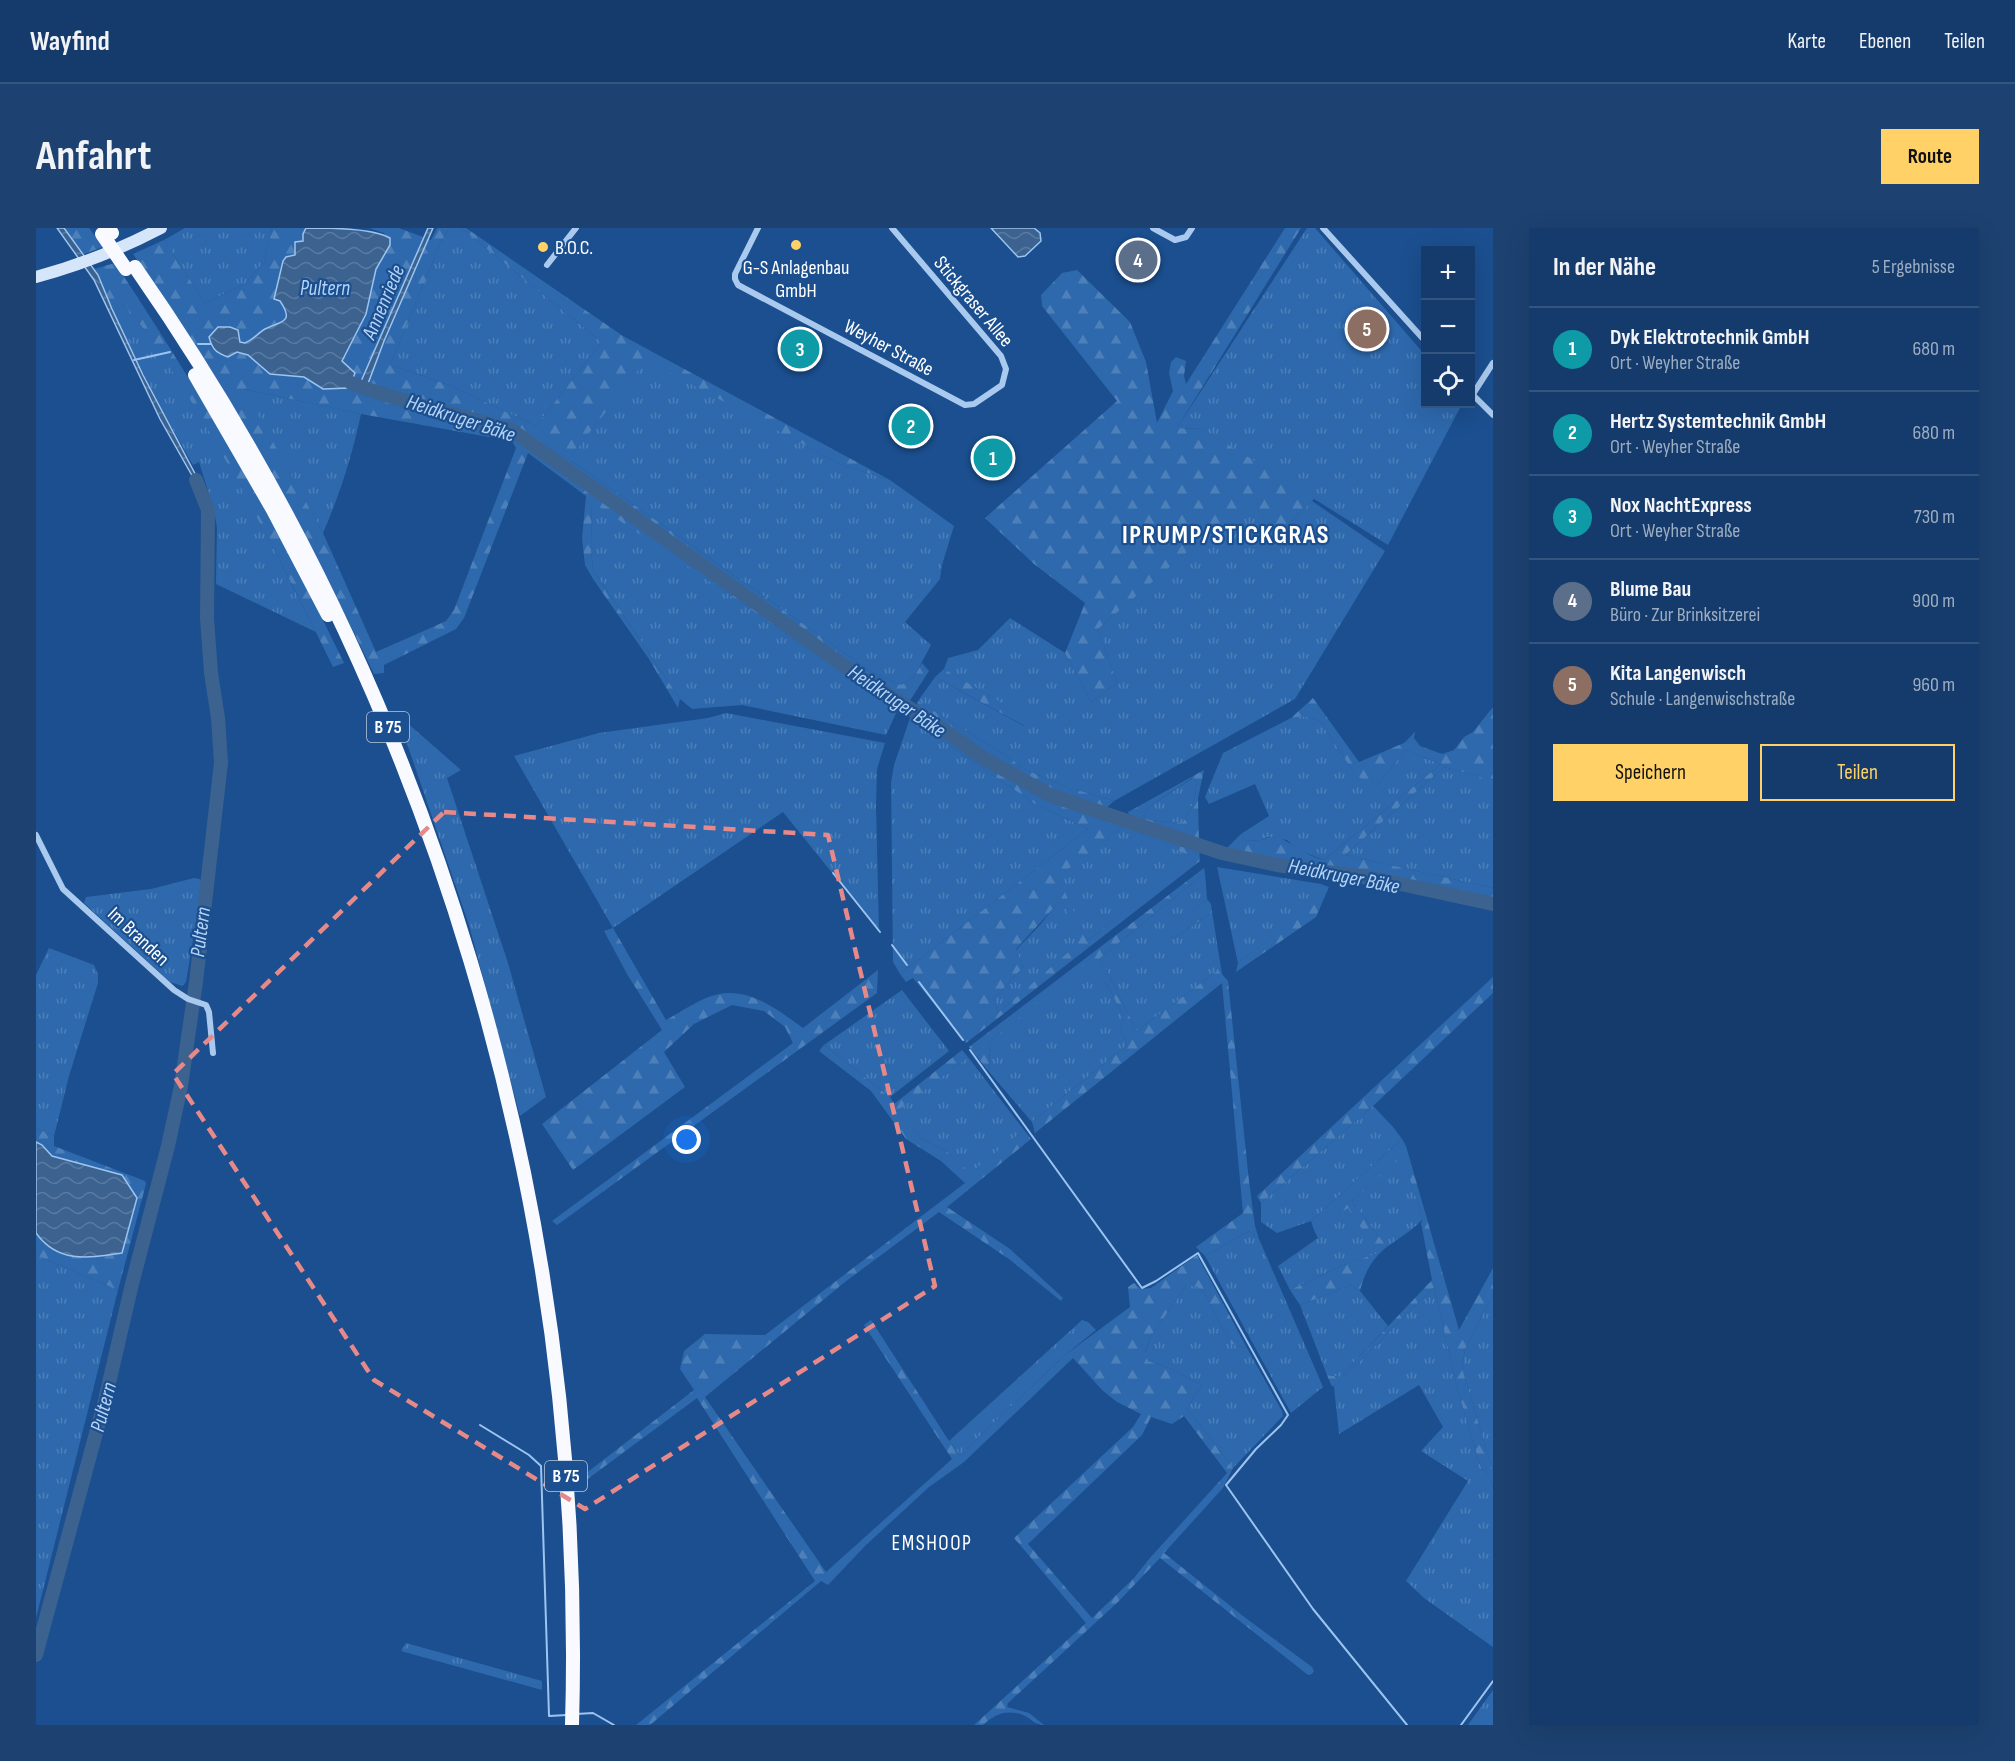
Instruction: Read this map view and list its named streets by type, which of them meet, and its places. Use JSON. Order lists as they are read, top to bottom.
{
  "streets": {
    "highway": ["B 75"],
    "street": ["Stickgraser Allee", "Weyher Straße", "Im Branden"]
  },
  "crossings": [
    ["Stickgraser Allee", "Weyher Straße"]
  ],
  "districts": ["IPRUMP/STICKGRAS", "EMSHOOP"],
  "water": ["Pultern", "Annenriede", "Heidkruger Bäke"],
  "places": ["G-S Anlagenbau GmbH", "B.O.C."],
  "page": {
    "header": "Wayfind",
    "nav": ["Karte", "Ebenen", "Teilen"],
    "buttons": [
      "Route",
      ["Speichern", "Teilen"]
    ],
    "title": "Anfahrt",
    "heading": ["In der Nähe", "5 Ergebnisse"],
    "pins": [
      "4",
      "5",
      "3",
      "2",
      "1"
    ],
    "map_buttons": ["+", "−"],
    "list": [
      {
        "mark": "1",
        "name": "Dyk Elektrotechnik GmbH",
        "note": "Ort · Weyher Straße",
        "value": "680 m"
      },
      {
        "mark": "2",
        "name": "Hertz Systemtechnik GmbH",
        "note": "Ort · Weyher Straße",
        "value": "680 m"
      },
      {
        "mark": "3",
        "name": "Nox NachtExpress",
        "note": "Ort · Weyher Straße",
        "value": "730 m"
      },
      {
        "mark": "4",
        "name": "Blume Bau",
        "note": "Büro · Zur Brinksitzerei",
        "value": "900 m"
      },
      {
        "mark": "5",
        "name": "Kita Langenwisch",
        "note": "Schule · Langenwischstraße",
        "value": "960 m"
      }
    ]
  }
}
